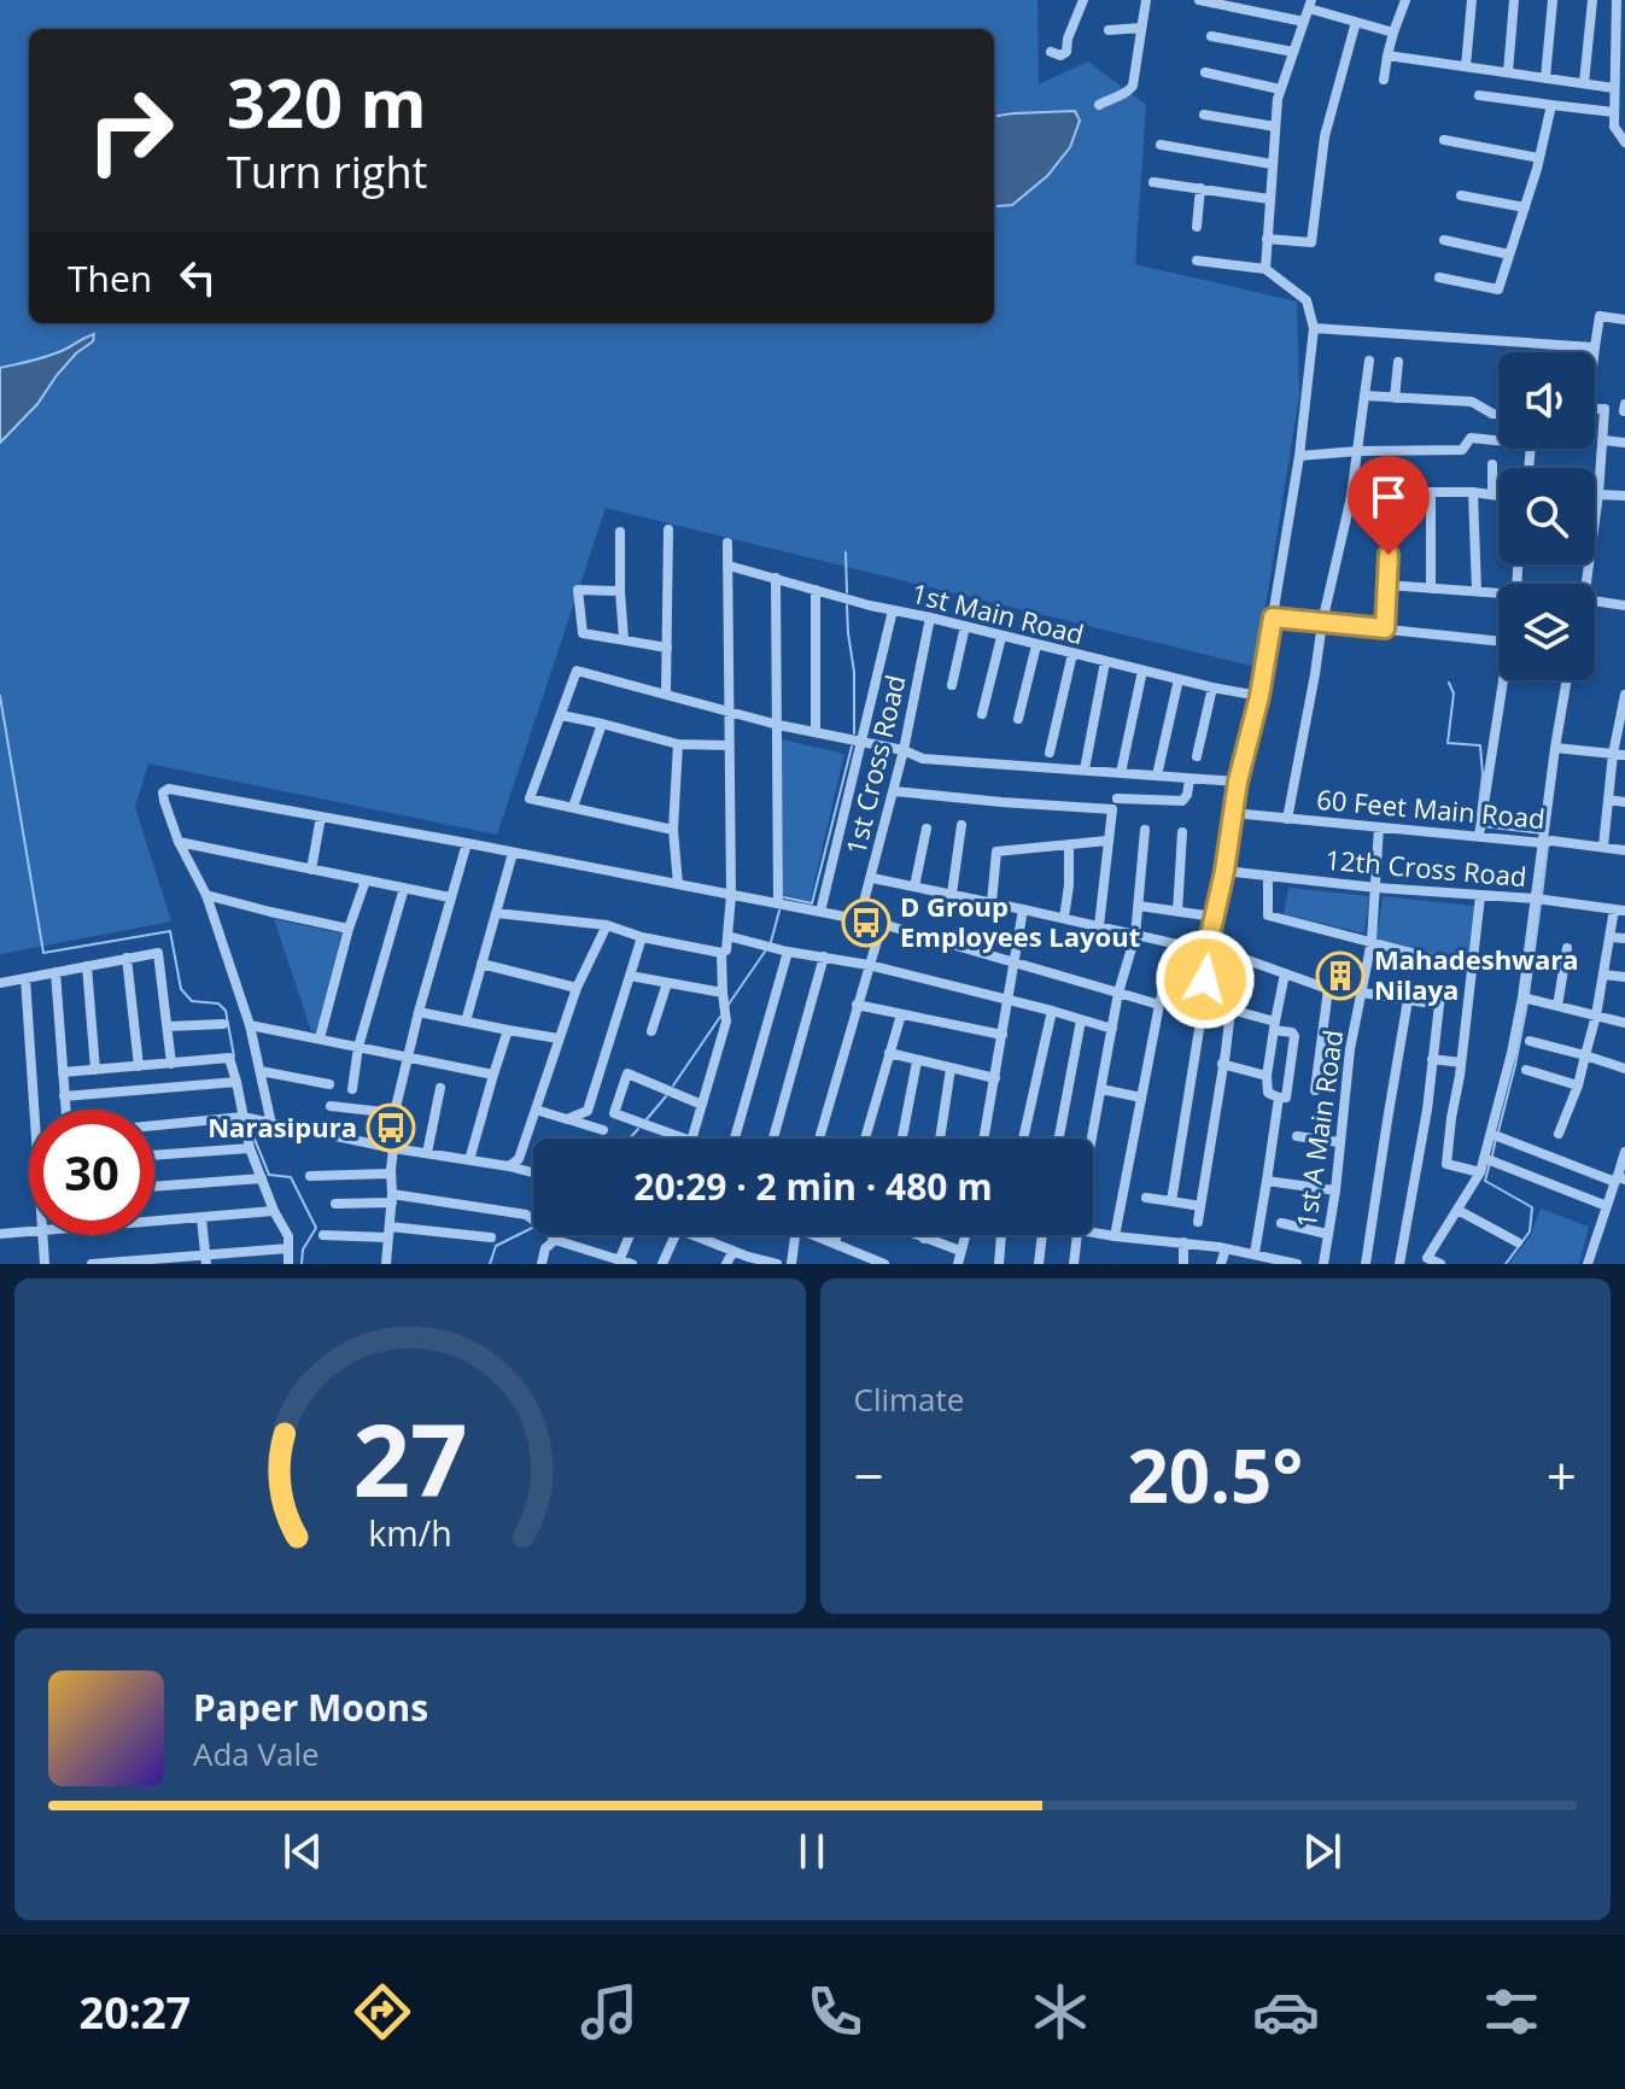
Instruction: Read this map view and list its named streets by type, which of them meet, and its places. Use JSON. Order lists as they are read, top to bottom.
{
  "streets": {
    "street": [
      "1st Main Road",
      "1st Cross Road",
      "60 Feet Main Road",
      "12th Cross Road",
      "1st A Main Road"
    ]
  },
  "crossings": [
    ["1st Main Road", "1st Cross Road"],
    ["60 Feet Main Road", "1st A Main Road"],
    ["12th Cross Road", "1st A Main Road"]
  ],
  "places": {
    "bus stop": ["D Group Employees Layout", "Narasipura"],
    "building": ["Mahadeshwara Nilaya"]
  },
  "page": {
    "turn": ["320 m", "Turn right"],
    "then": "Then",
    "limit": "30",
    "trip": "20:29 · 2 min · 480 m",
    "tile": "Climate",
    "heat": ["−", "20.5°", "+"],
    "song": ["Paper Moons", "Ada Vale"],
    "tabs": "20:27",
    "gauge": ["27", "km/h"]
  }
}
